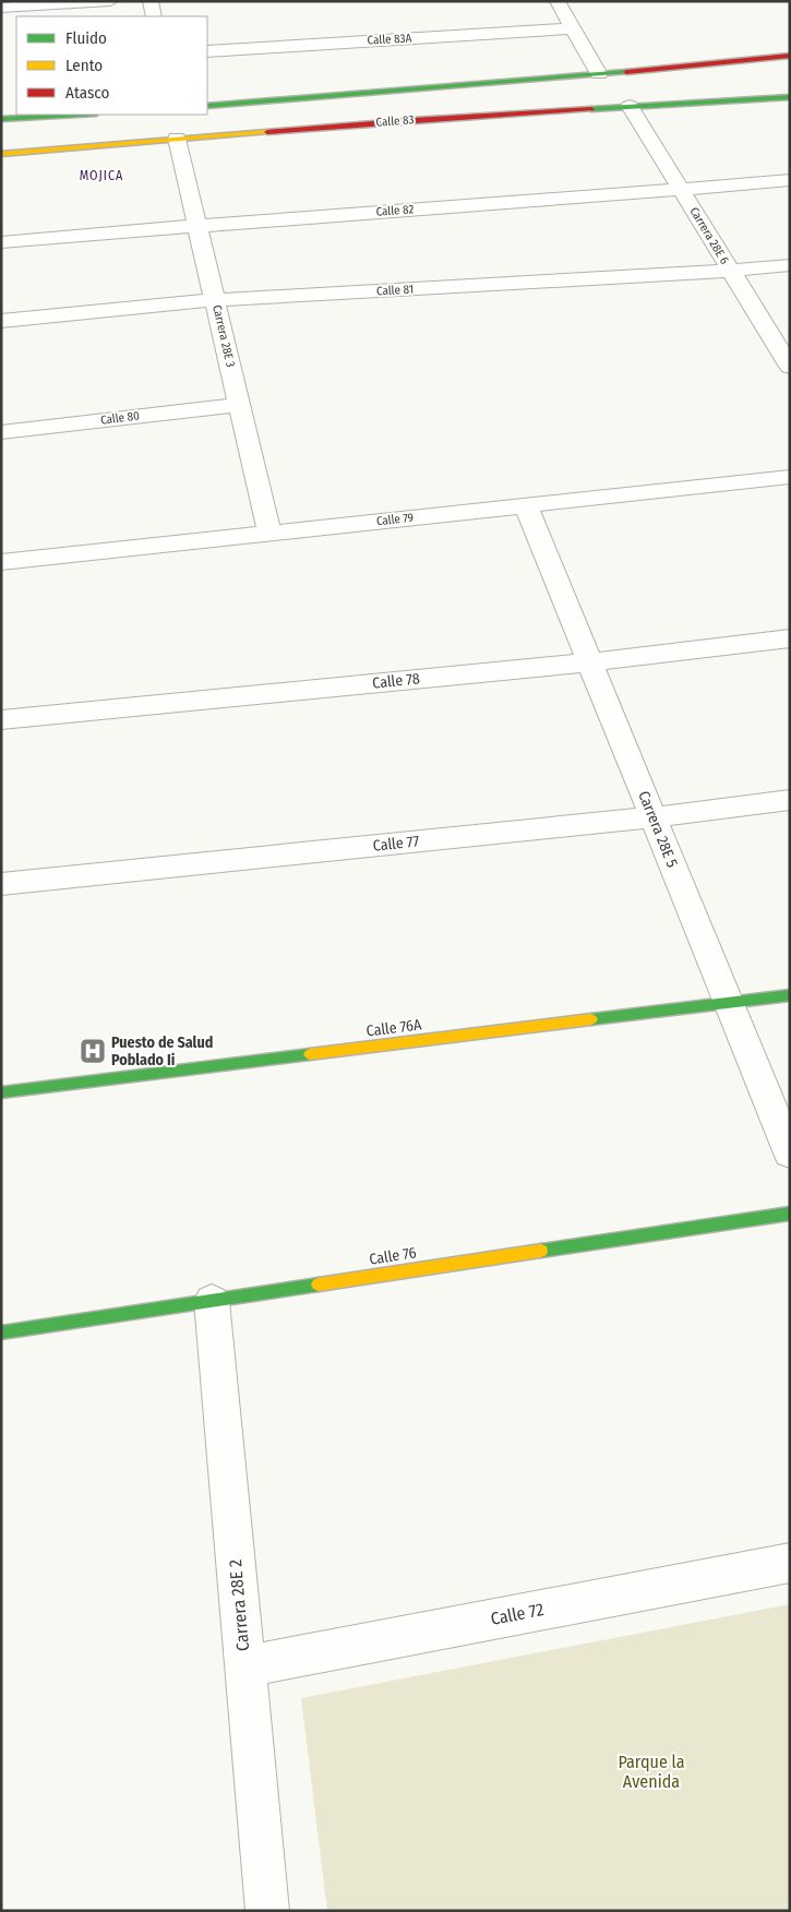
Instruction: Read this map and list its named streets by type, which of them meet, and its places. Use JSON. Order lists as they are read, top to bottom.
{
  "streets": {
    "main road": ["Calle 83", "Calle 76A", "Calle 76"],
    "street": [
      "Calle 83A",
      "Calle 82",
      "Carrera 28E 6",
      "Calle 81",
      "Carrera 28E 3",
      "Calle 80",
      "Calle 79",
      "Calle 78",
      "Carrera 28E 5",
      "Calle 77",
      "Carrera 28E 2",
      "Calle 72"
    ]
  },
  "crossings": [
    ["Calle 83", "Carrera 28E 6"],
    ["Calle 83", "Carrera 28E 3"],
    ["Calle 82", "Carrera 28E 6"],
    ["Calle 82", "Carrera 28E 3"],
    ["Carrera 28E 6", "Calle 81"],
    ["Calle 81", "Carrera 28E 3"],
    ["Carrera 28E 3", "Calle 80"],
    ["Carrera 28E 3", "Calle 79"],
    ["Calle 79", "Carrera 28E 5"],
    ["Calle 78", "Carrera 28E 5"],
    ["Carrera 28E 5", "Calle 77"],
    ["Carrera 28E 5", "Calle 76A"],
    ["Calle 76", "Carrera 28E 2"],
    ["Carrera 28E 2", "Calle 72"]
  ],
  "districts": ["MOJICA"],
  "parks": ["Parque la Avenida"],
  "places": {
    "hospital": ["Puesto de Salud Poblado Ii"]
  },
  "legend": ["Fluido", "Lento", "Atasco"]
}
